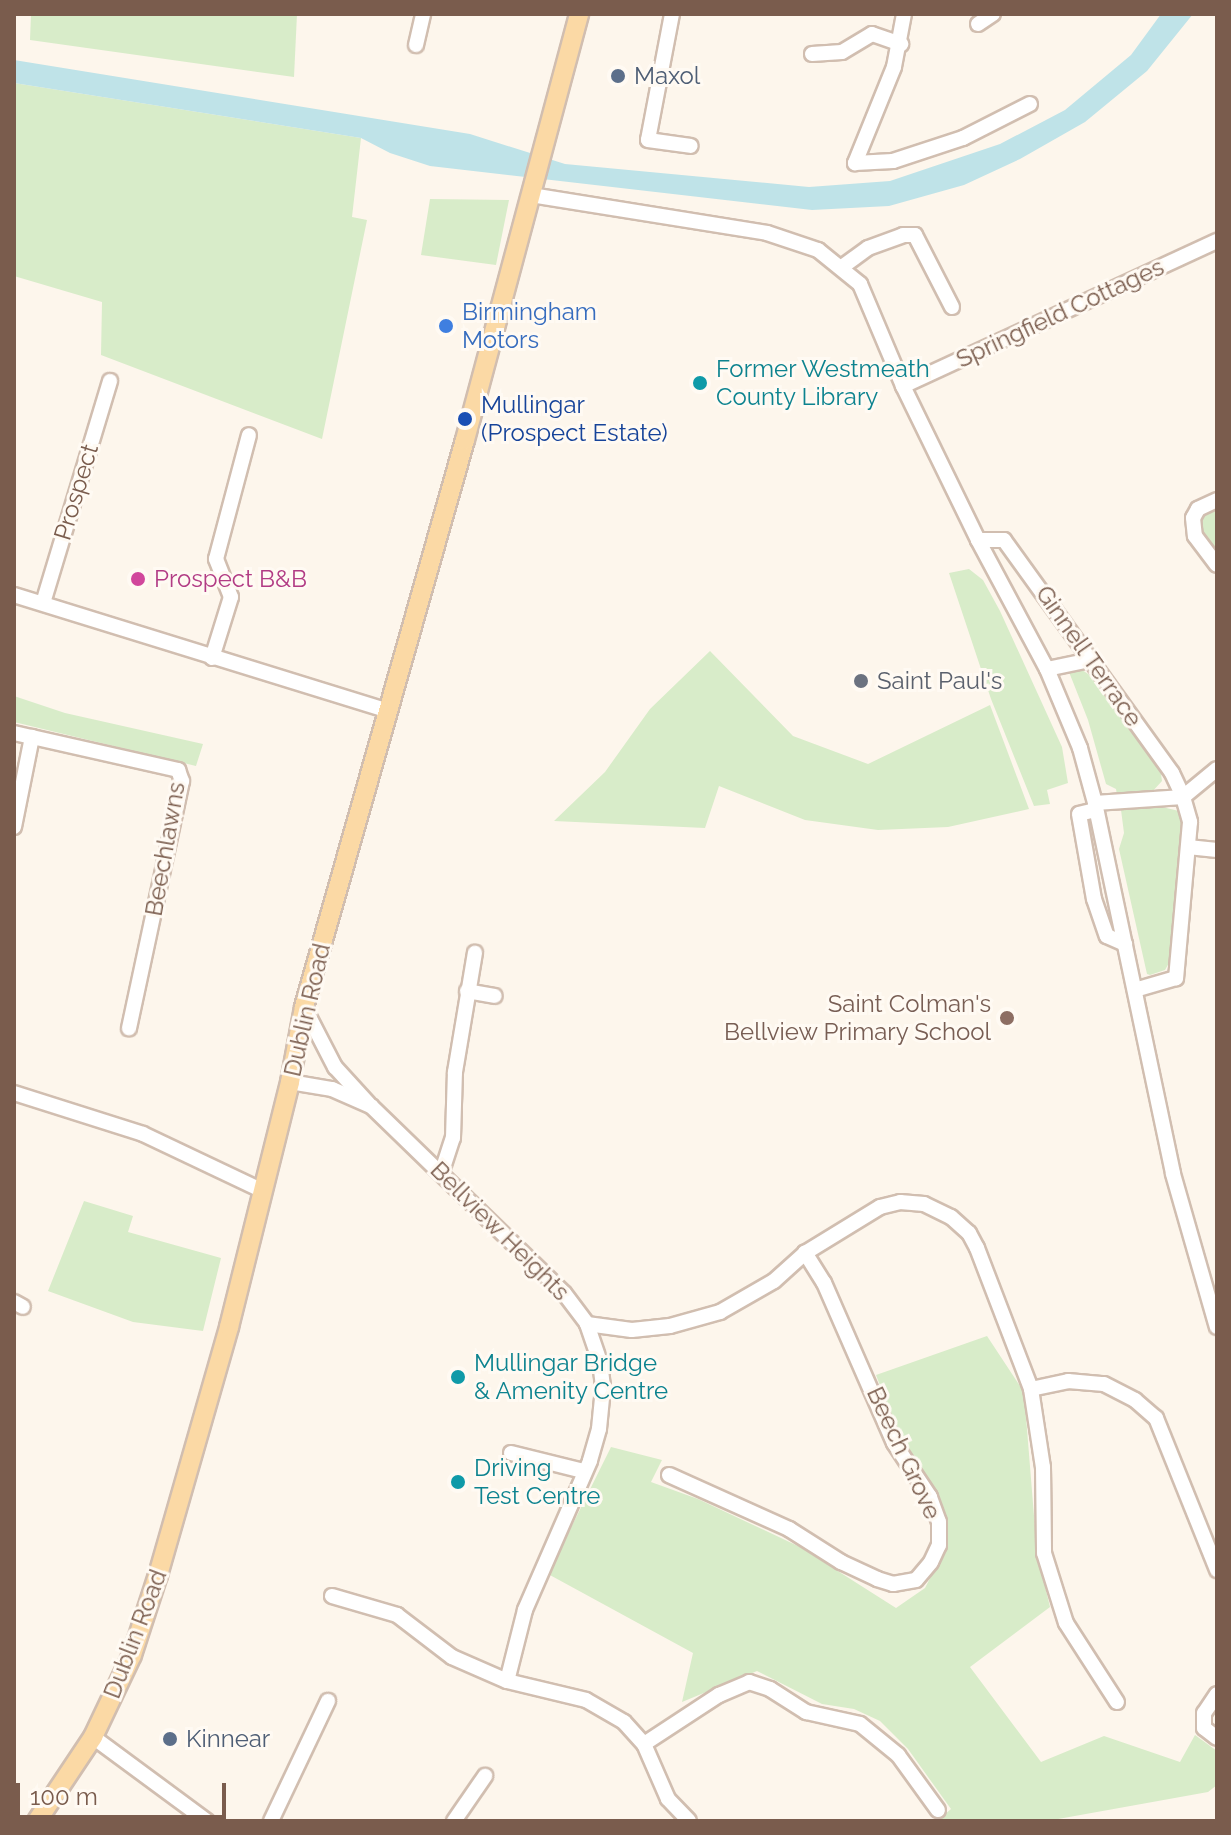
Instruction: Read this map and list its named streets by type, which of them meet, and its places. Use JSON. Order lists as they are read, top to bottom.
{
  "streets": {
    "main road": ["Dublin Road"],
    "street": [
      "Springfield Cottages",
      "Prospect",
      "Ginnell Terrace",
      "Beechlawns",
      "Bellview Heights",
      "Beech Grove"
    ]
  },
  "crossings": [
    ["Dublin Road", "Bellview Heights"]
  ],
  "places": [
    "Maxol",
    "Birmingham Motors",
    "Former Westmeath County Library",
    "Mullingar (Prospect Estate)",
    "Prospect B&B",
    "Saint Paul's",
    "Saint Colman's Bellview Primary School",
    "Mullingar Bridge & Amenity Centre",
    "Driving Test Centre",
    "Kinnear"
  ],
  "scale_bar": "100 m"
}
